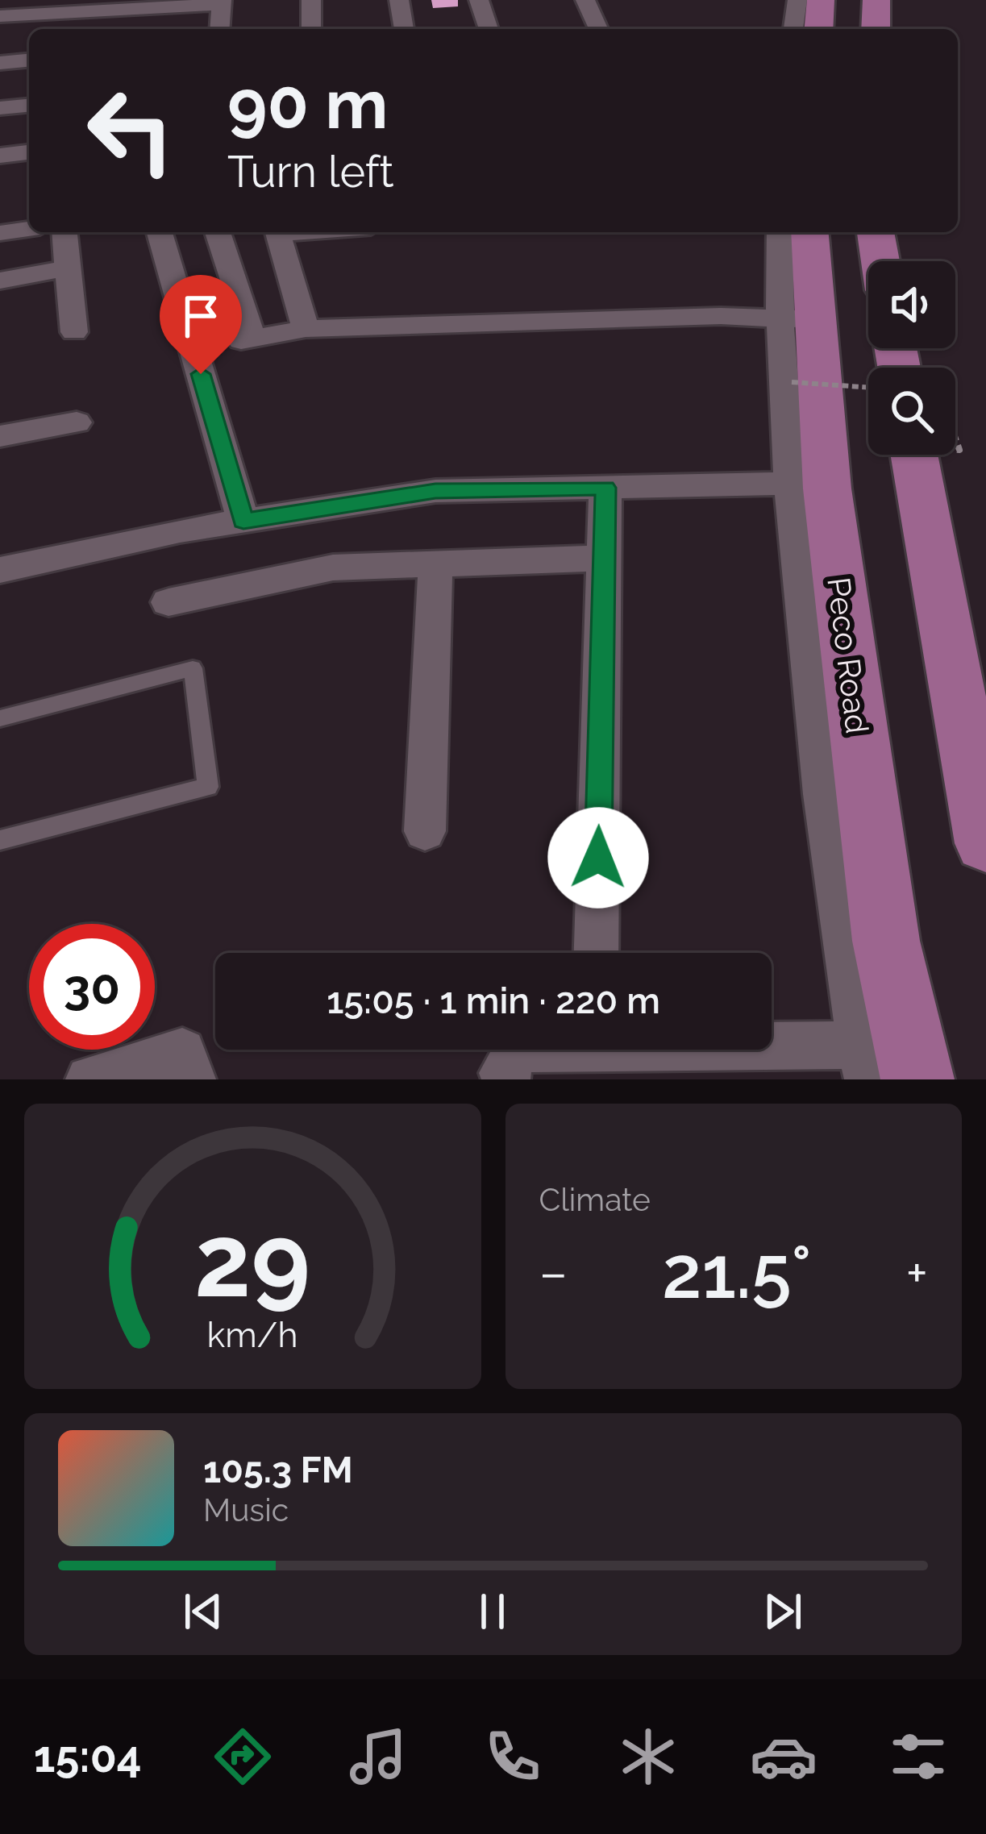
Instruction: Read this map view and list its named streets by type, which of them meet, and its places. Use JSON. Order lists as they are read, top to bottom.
{
  "streets": {
    "main road": ["Peco Road"]
  },
  "page": {
    "turn": ["90 m", "Turn left"],
    "limit": "30",
    "trip": "15:05 · 1 min · 220 m",
    "tile": "Climate",
    "heat": ["−", "21.5°", "+"],
    "song": ["105.3 FM", "Music"],
    "tabs": "15:04",
    "gauge": ["29", "km/h"]
  }
}
